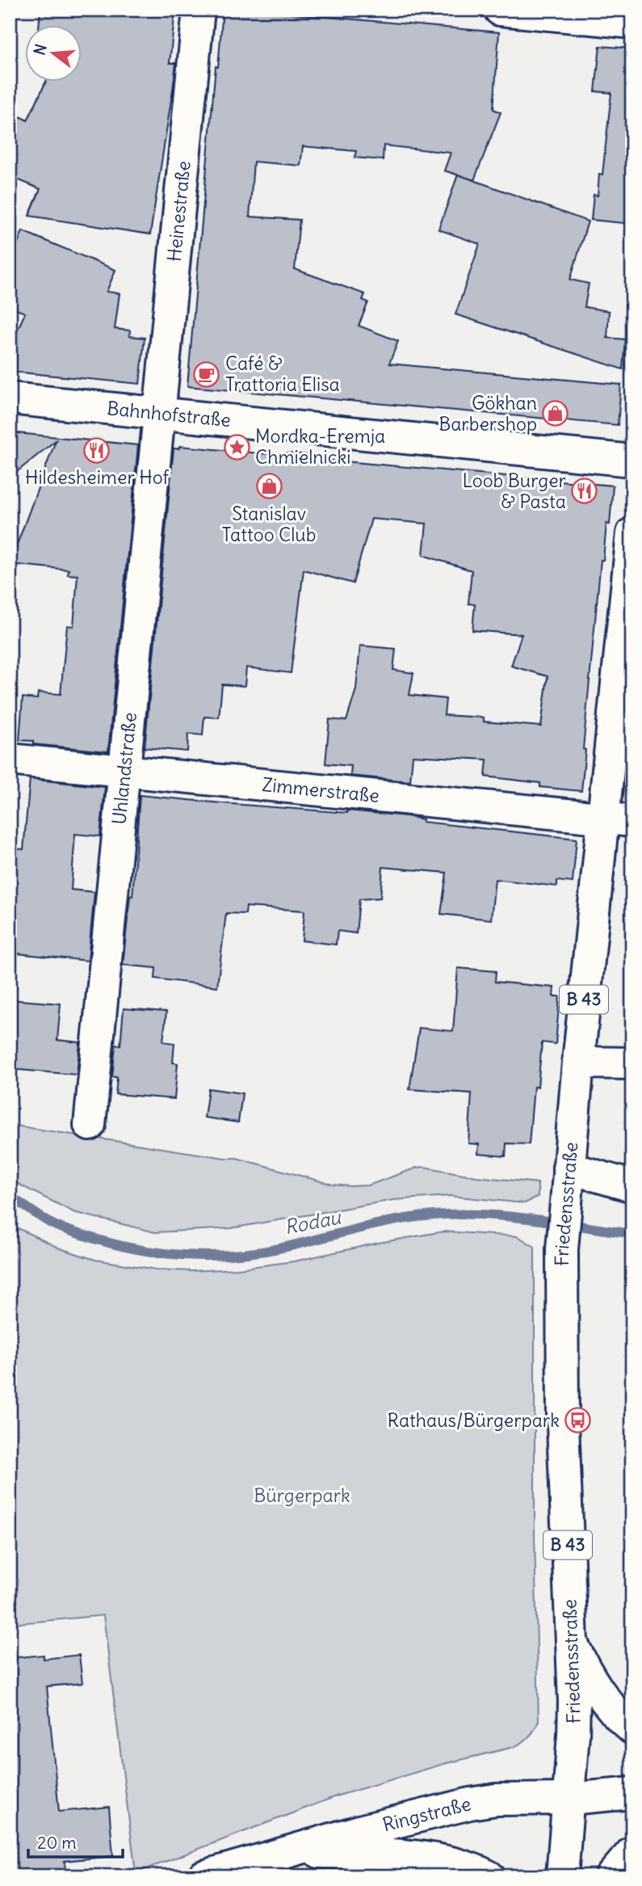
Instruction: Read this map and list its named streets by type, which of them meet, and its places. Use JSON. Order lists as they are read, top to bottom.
{
  "streets": {
    "street": [
      "Heinestraße",
      "Bahnhofstraße",
      "Uhlandstraße",
      "Zimmerstraße",
      "B 43",
      "Friedensstraße",
      "Ringstraße"
    ]
  },
  "crossings": [
    ["Heinestraße", "Bahnhofstraße"],
    ["Heinestraße", "Uhlandstraße"],
    ["Bahnhofstraße", "Uhlandstraße"],
    ["Uhlandstraße", "Zimmerstraße"],
    ["Zimmerstraße", "Friedensstraße"],
    ["Friedensstraße", "Ringstraße"]
  ],
  "water": ["Rodau"],
  "parks": ["Bürgerpark"],
  "places": {
    "cafe": ["Café & Trattoria Elisa"],
    "shop": ["Gökhan Barbershop", "Stanislav Tattoo Club"],
    "place": ["Mordka-Eremja Chmielnicki"],
    "restaurant": ["Hildesheimer Hof", "Loob Burger & Pasta"],
    "bus stop": ["Rathaus/Bürgerpark"]
  },
  "scale_bar": "20 m",
  "north": "left"
}
